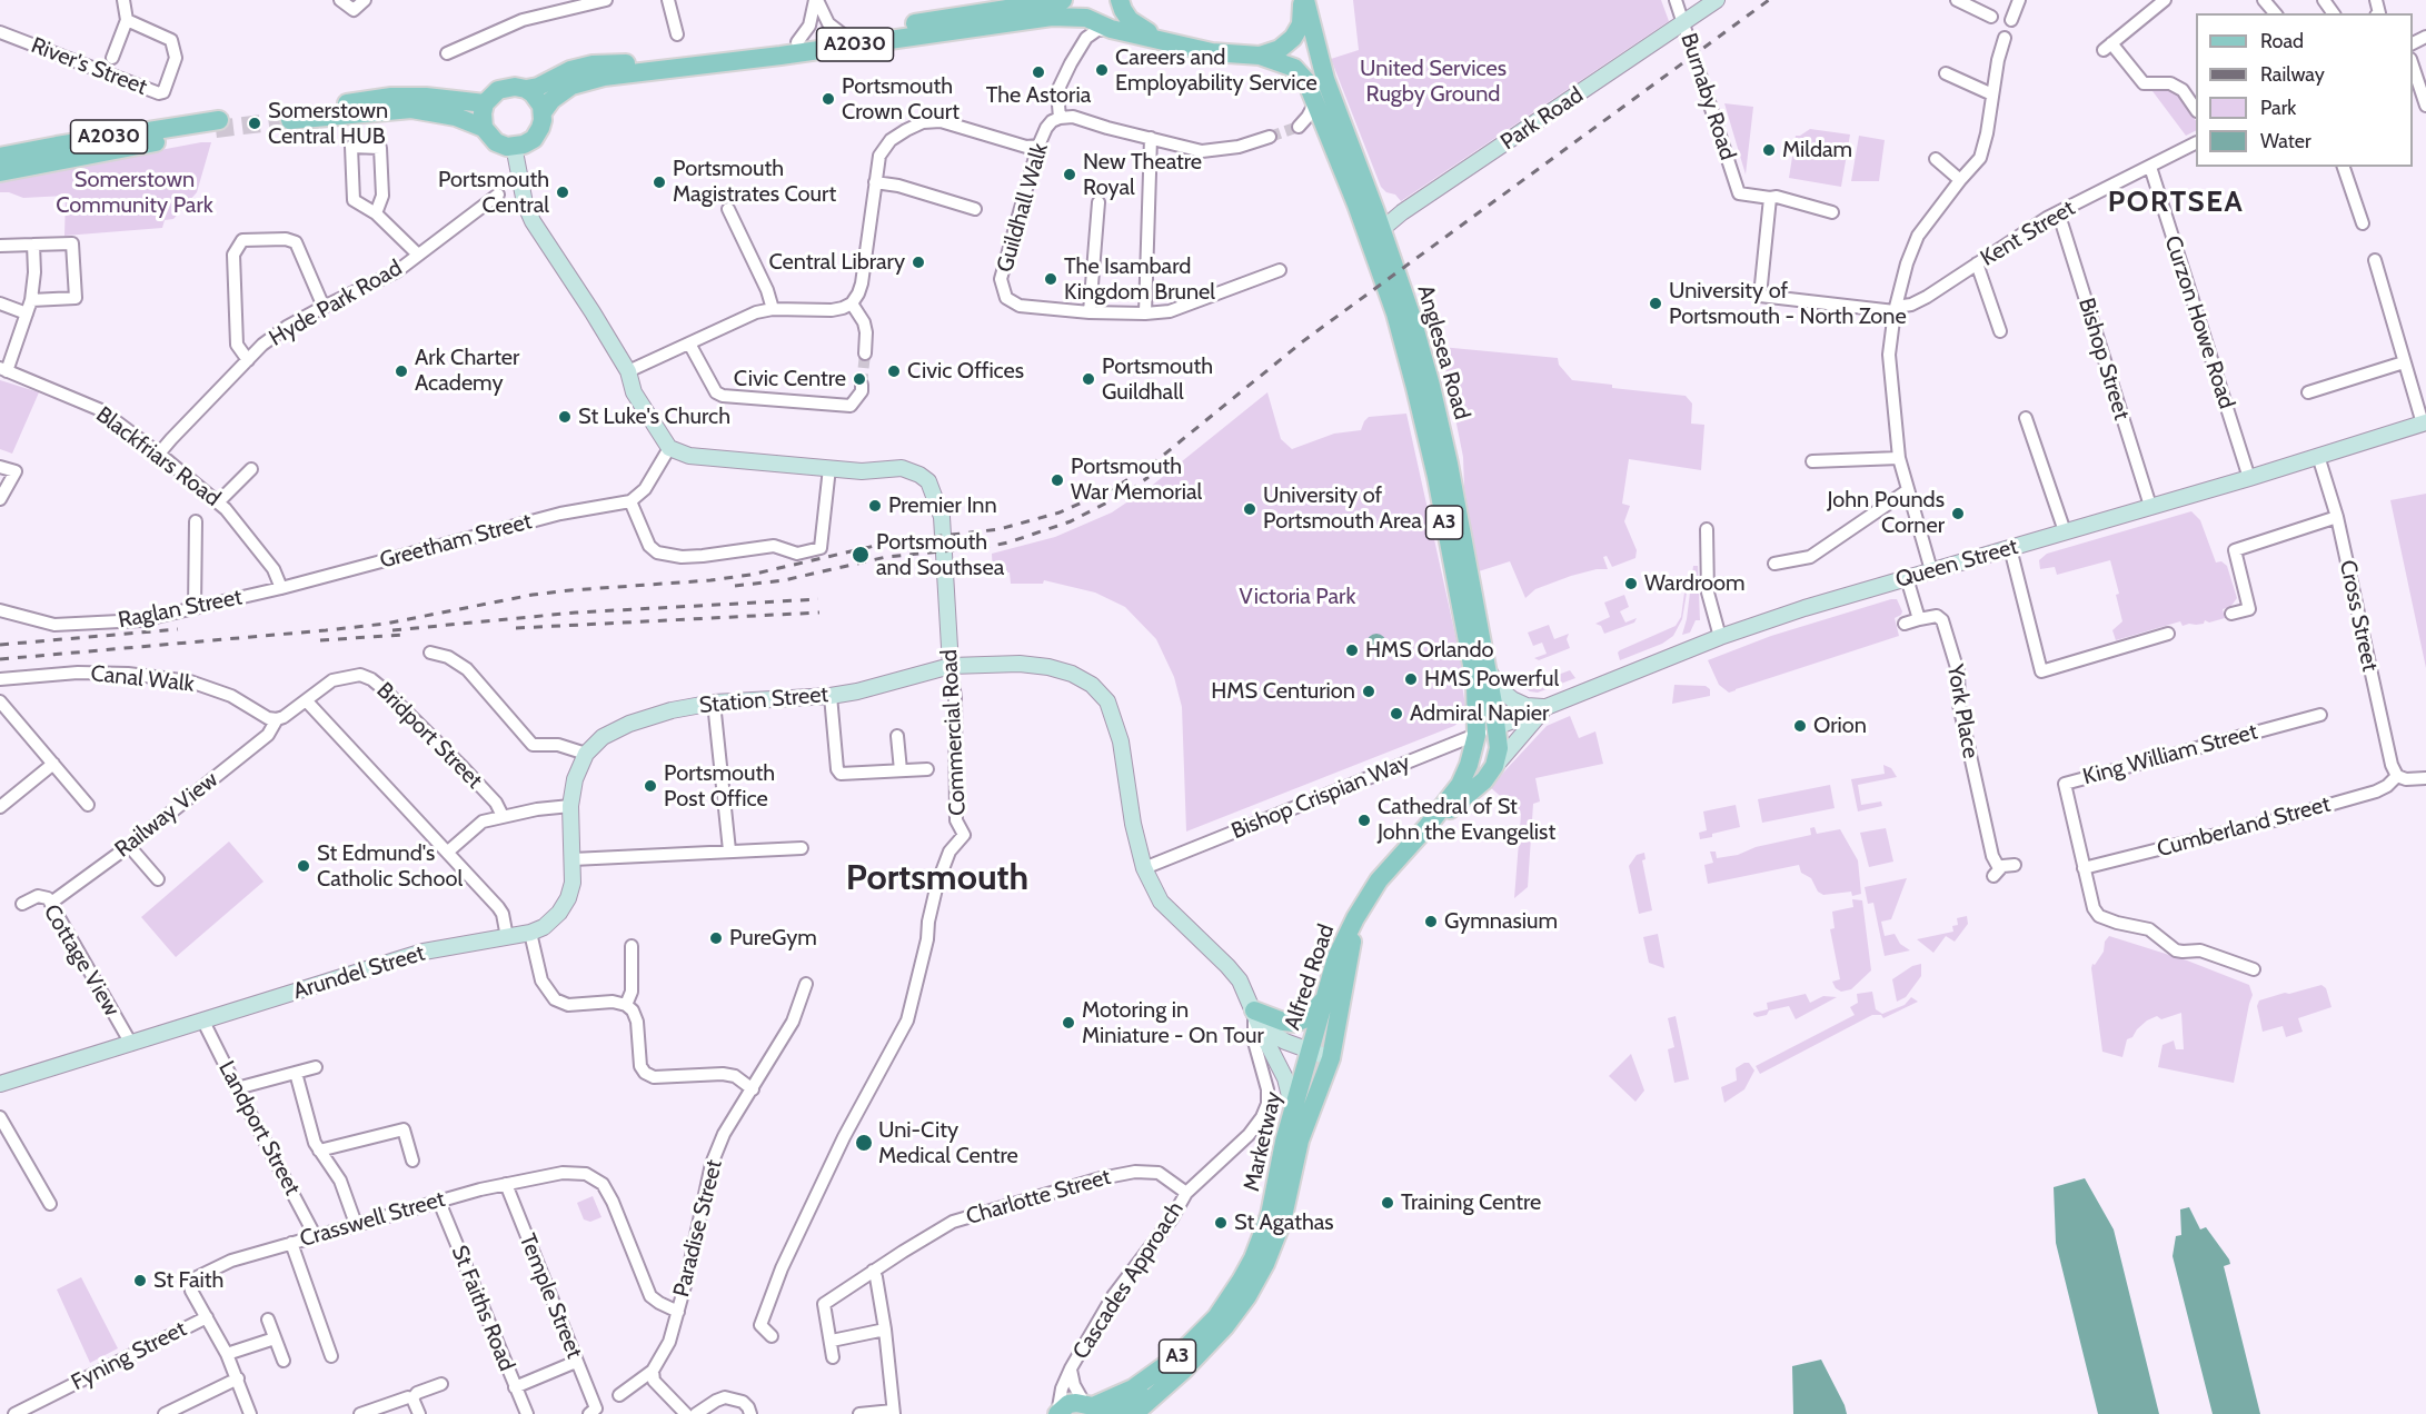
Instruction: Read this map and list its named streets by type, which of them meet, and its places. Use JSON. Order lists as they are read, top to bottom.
{
  "streets": {
    "main road": [
      "A2030",
      "Anglesea Road",
      "A3",
      "Alfred Road",
      "Marketway"
    ],
    "street": [
      "River's Street",
      "Burnaby Road",
      "Park Road",
      "Guildhall Walk",
      "Kent Street",
      "Hyde Park Road",
      "Curzon Howe Road",
      "Bishop Street",
      "Blackfriars Road",
      "Greetham Street",
      "Queen Street",
      "Raglan Street",
      "Cross Street",
      "Canal Walk",
      "Station Street",
      "York Place",
      "Commercial Road",
      "Bridport Street",
      "King William Street",
      "Bishop Crispian Way",
      "Railway View",
      "Cumberland Street",
      "Cottage View",
      "Arundel Street",
      "Landport Street",
      "Charlotte Street",
      "Crasswell Street",
      "Paradise Street",
      "Cascades Approach",
      "Temple Street",
      "St Faiths Road",
      "Fyning Street"
    ]
  },
  "crossings": [
    ["A2030", "Guildhall Walk"],
    ["A2030", "A3"],
    ["Burnaby Road", "Park Road"],
    ["Park Road", "Anglesea Road"],
    ["Kent Street", "Curzon Howe Road"],
    ["Kent Street", "Bishop Street"],
    ["Hyde Park Road", "Blackfriars Road"],
    ["Curzon Howe Road", "Queen Street"],
    ["Anglesea Road", "A3"],
    ["Anglesea Road", "Queen Street"],
    ["Anglesea Road", "Bishop Crispian Way"],
    ["Anglesea Road", "Alfred Road"],
    ["Bishop Street", "Queen Street"],
    ["Blackfriars Road", "Greetham Street"],
    ["Blackfriars Road", "Raglan Street"],
    ["A3", "Queen Street"],
    ["A3", "Bishop Crispian Way"],
    ["A3", "Alfred Road"],
    ["A3", "Marketway"],
    ["Greetham Street", "Raglan Street"],
    ["Queen Street", "Cross Street"],
    ["Queen Street", "Bishop Crispian Way"],
    ["Cross Street", "Cumberland Street"],
    ["Canal Walk", "Bridport Street"],
    ["Canal Walk", "Railway View"],
    ["Station Street", "Commercial Road"],
    ["Station Street", "Bishop Crispian Way"],
    ["Station Street", "Arundel Street"],
    ["Bridport Street", "Railway View"],
    ["King William Street", "Cumberland Street"],
    ["Bishop Crispian Way", "Alfred Road"],
    ["Railway View", "Cottage View"],
    ["Cottage View", "Arundel Street"],
    ["Arundel Street", "Landport Street"],
    ["Alfred Road", "Marketway"],
    ["Landport Street", "Crasswell Street"],
    ["Marketway", "Cascades Approach"],
    ["Charlotte Street", "Cascades Approach"],
    ["Crasswell Street", "Paradise Street"],
    ["Crasswell Street", "Temple Street"],
    ["Crasswell Street", "St Faiths Road"],
    ["Crasswell Street", "Fyning Street"]
  ],
  "districts": ["PORTSEA", "Portsmouth"],
  "parks": ["United Services Rugby Ground", "Somerstown Community Park", "Victoria Park"],
  "places": [
    "Careers and Employability Service",
    "The Astoria",
    "Portsmouth Crown Court",
    "Somerstown Central HUB",
    "Mildam",
    "New Theatre Royal",
    "Portsmouth Magistrates Court",
    "Portsmouth Central",
    "Central Library",
    "The Isambard Kingdom Brunel",
    "University of Portsmouth - North Zone",
    "Ark Charter Academy",
    "Civic Offices",
    "Civic Centre",
    "Portsmouth Guildhall",
    "St Luke's Church",
    "Portsmouth War Memorial",
    "Premier Inn",
    "University of Portsmouth Area",
    "John Pounds Corner",
    "Portsmouth and Southsea",
    "Wardroom",
    "HMS Orlando",
    "HMS Powerful",
    "HMS Centurion",
    "Admiral Napier",
    "Orion",
    "Portsmouth Post Office",
    "Cathedral of St John the Evangelist",
    "St Edmund's Catholic School",
    "Gymnasium",
    "PureGym",
    "Motoring in Miniature - On Tour",
    "Uni-City Medical Centre",
    "Training Centre",
    "St Agathas",
    "St Faith"
  ],
  "legend": [
    "Road",
    "Railway",
    "Park",
    "Water"
  ]
}
